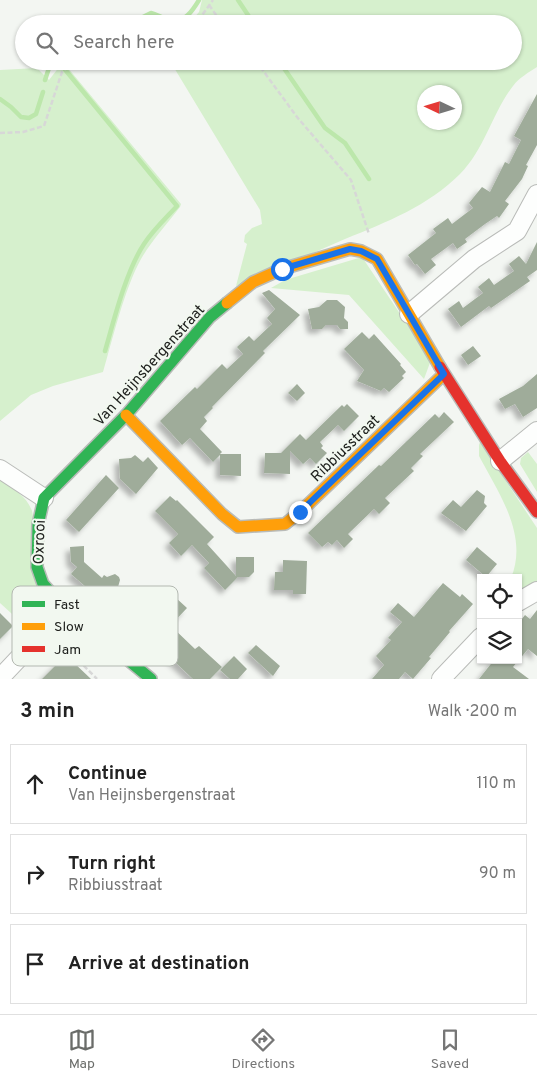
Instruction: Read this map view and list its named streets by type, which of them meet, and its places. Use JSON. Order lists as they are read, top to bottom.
{
  "streets": {
    "street": ["Van Heijnsbergenstraat", "Ribbiusstraat", "Oxrooi"]
  },
  "crossings": [
    ["Van Heijnsbergenstraat", "Ribbiusstraat"],
    ["Van Heijnsbergenstraat", "Oxrooi"]
  ],
  "legend": ["Fast", "Slow", "Jam"],
  "north": "left",
  "page": {
    "search": "Search here",
    "heading": ["3 min", "Walk · 200 m"],
    "list": [
      ["Continue", "Van Heijnsbergenstraat", "110 m"],
      ["Turn right", "Ribbiusstraat", "90 m"],
      "Arrive at destination"
    ],
    "nav": ["Map", "Directions", "Saved"]
  }
}
